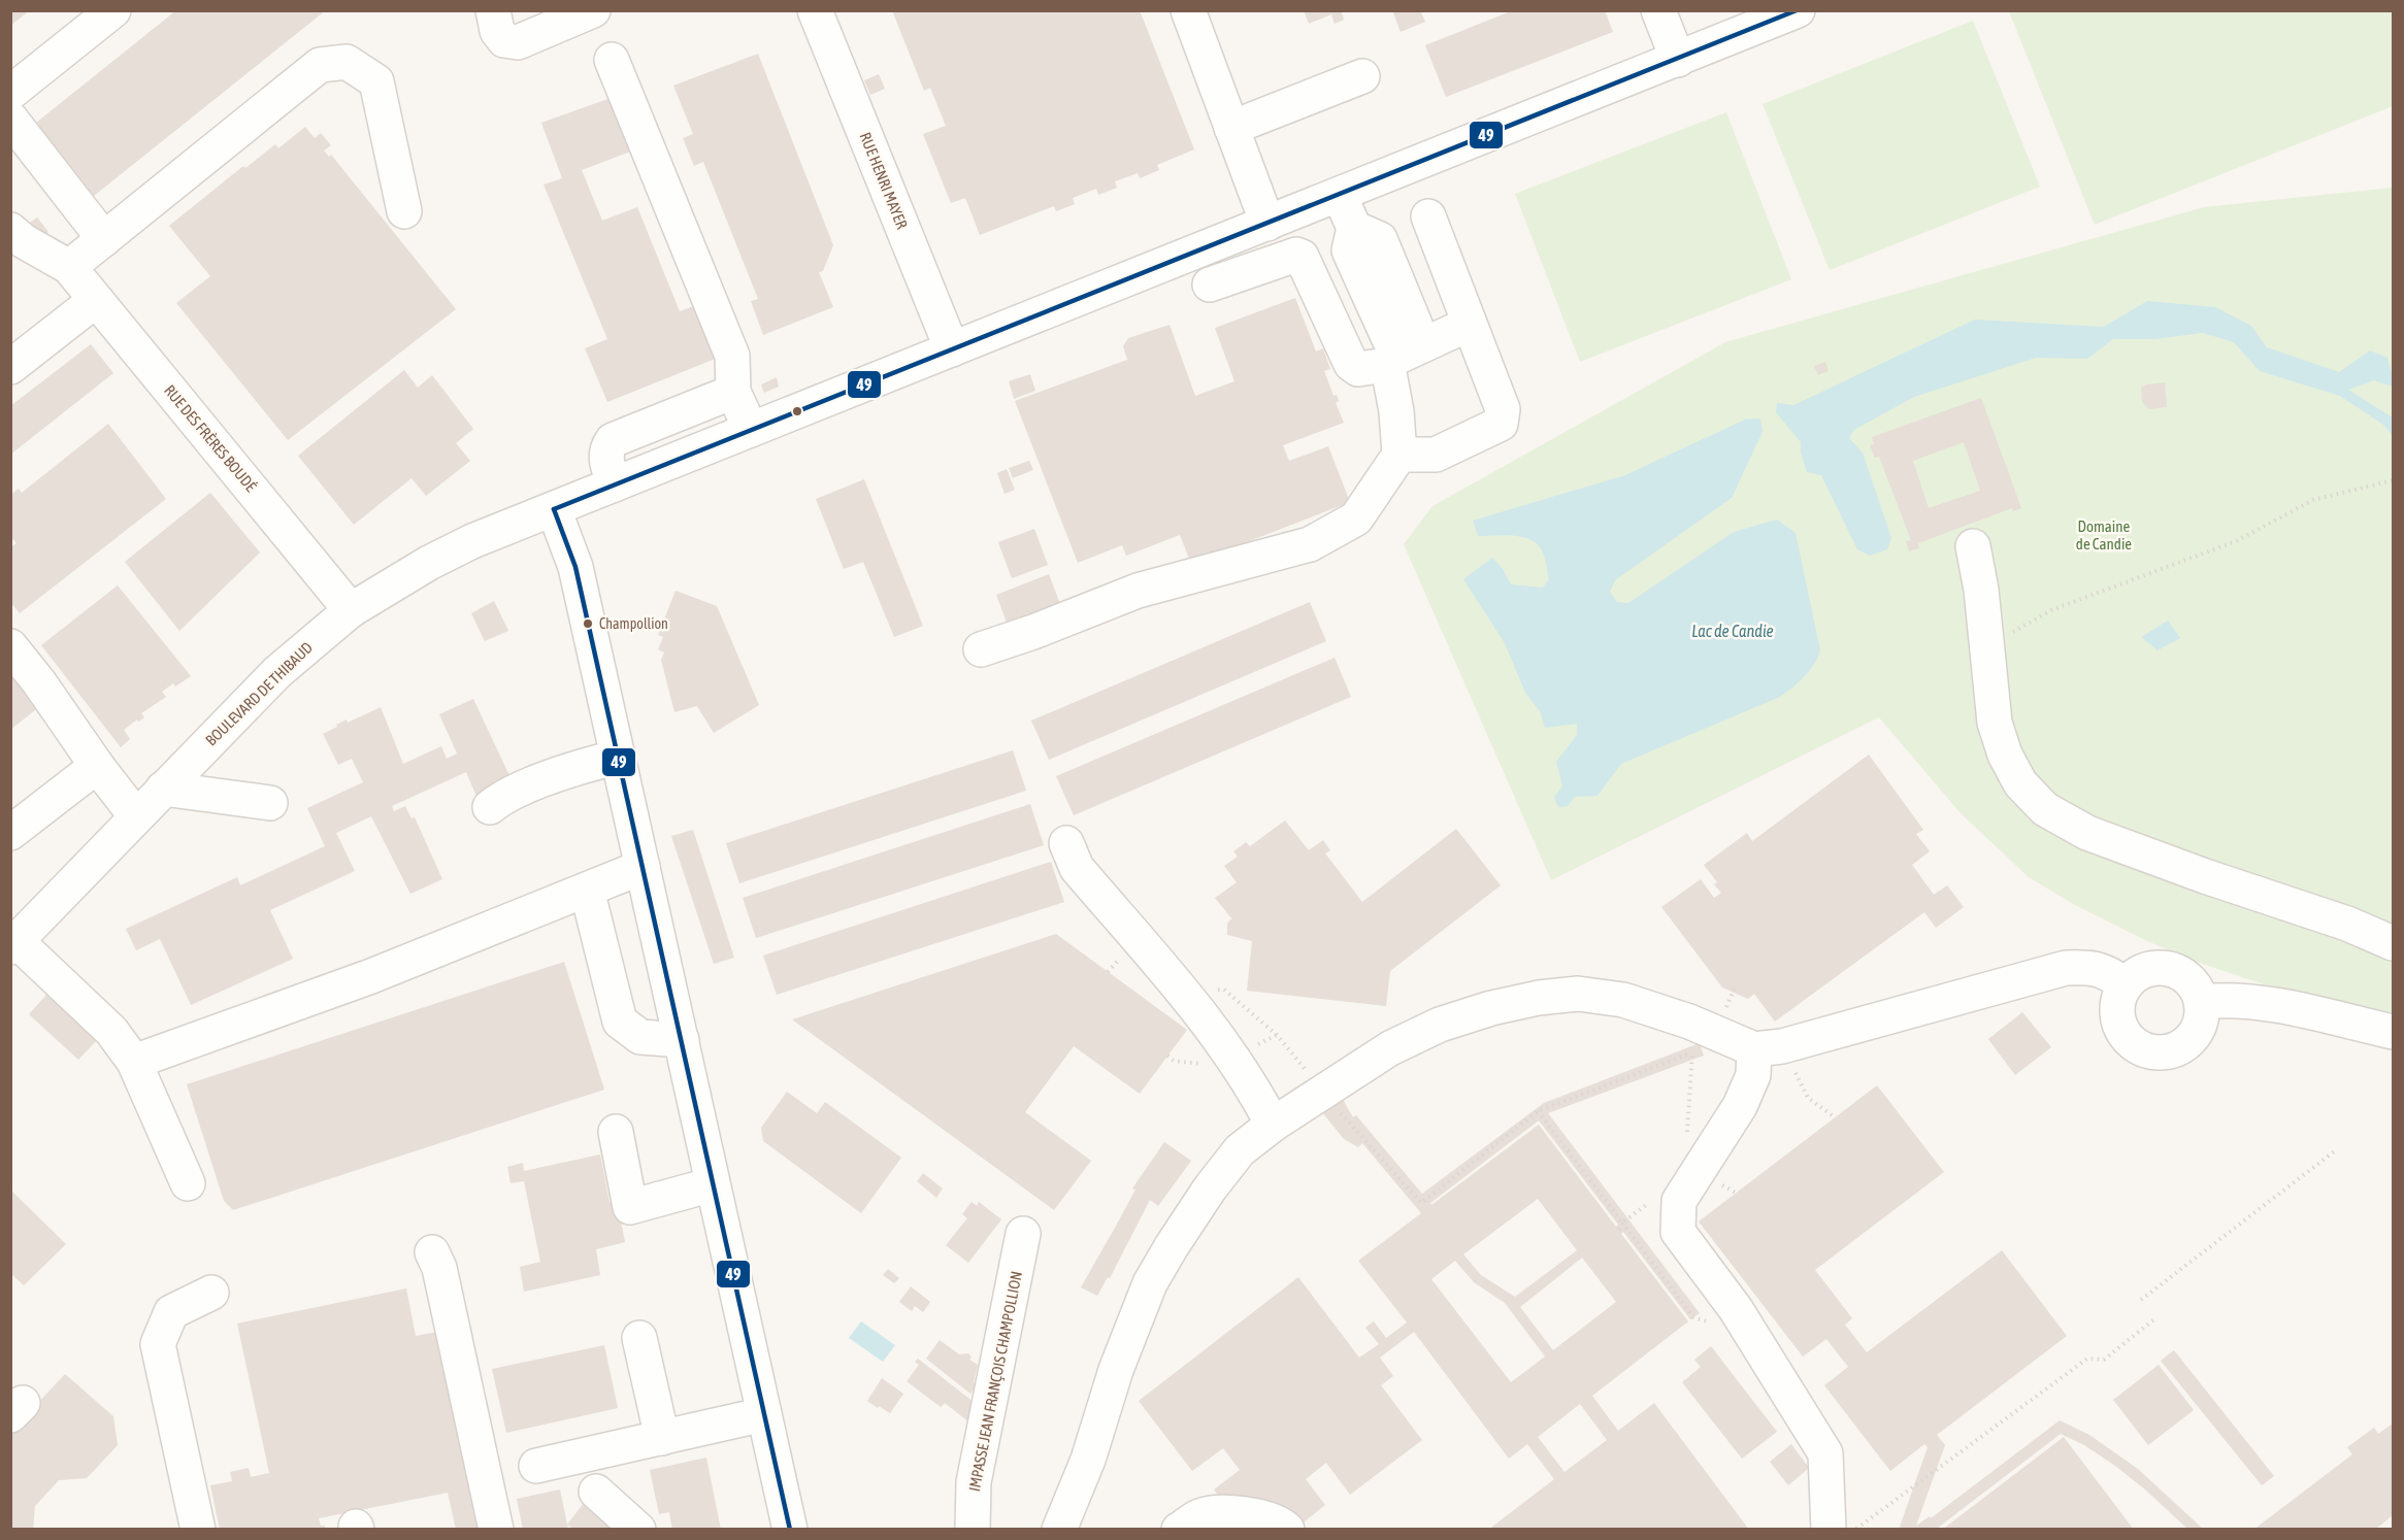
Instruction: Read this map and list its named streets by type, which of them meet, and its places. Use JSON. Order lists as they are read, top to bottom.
{
  "streets": {
    "street": [
      "RUE HENRI MAYER",
      "RUE DES FRÈRES BOUDÉ",
      "BOULEVARD DE THIBAUD",
      "IMPASSE JEAN FRANÇOIS CHAMPOLLION"
    ]
  },
  "crossings": [
    ["RUE HENRI MAYER", "BOULEVARD DE THIBAUD"],
    ["RUE DES FRÈRES BOUDÉ", "BOULEVARD DE THIBAUD"]
  ],
  "water": ["Lac de Candie"],
  "parks": ["Domaine de Candie"],
  "places": ["Champollion"],
  "lines": ["transit line 49"]
}
